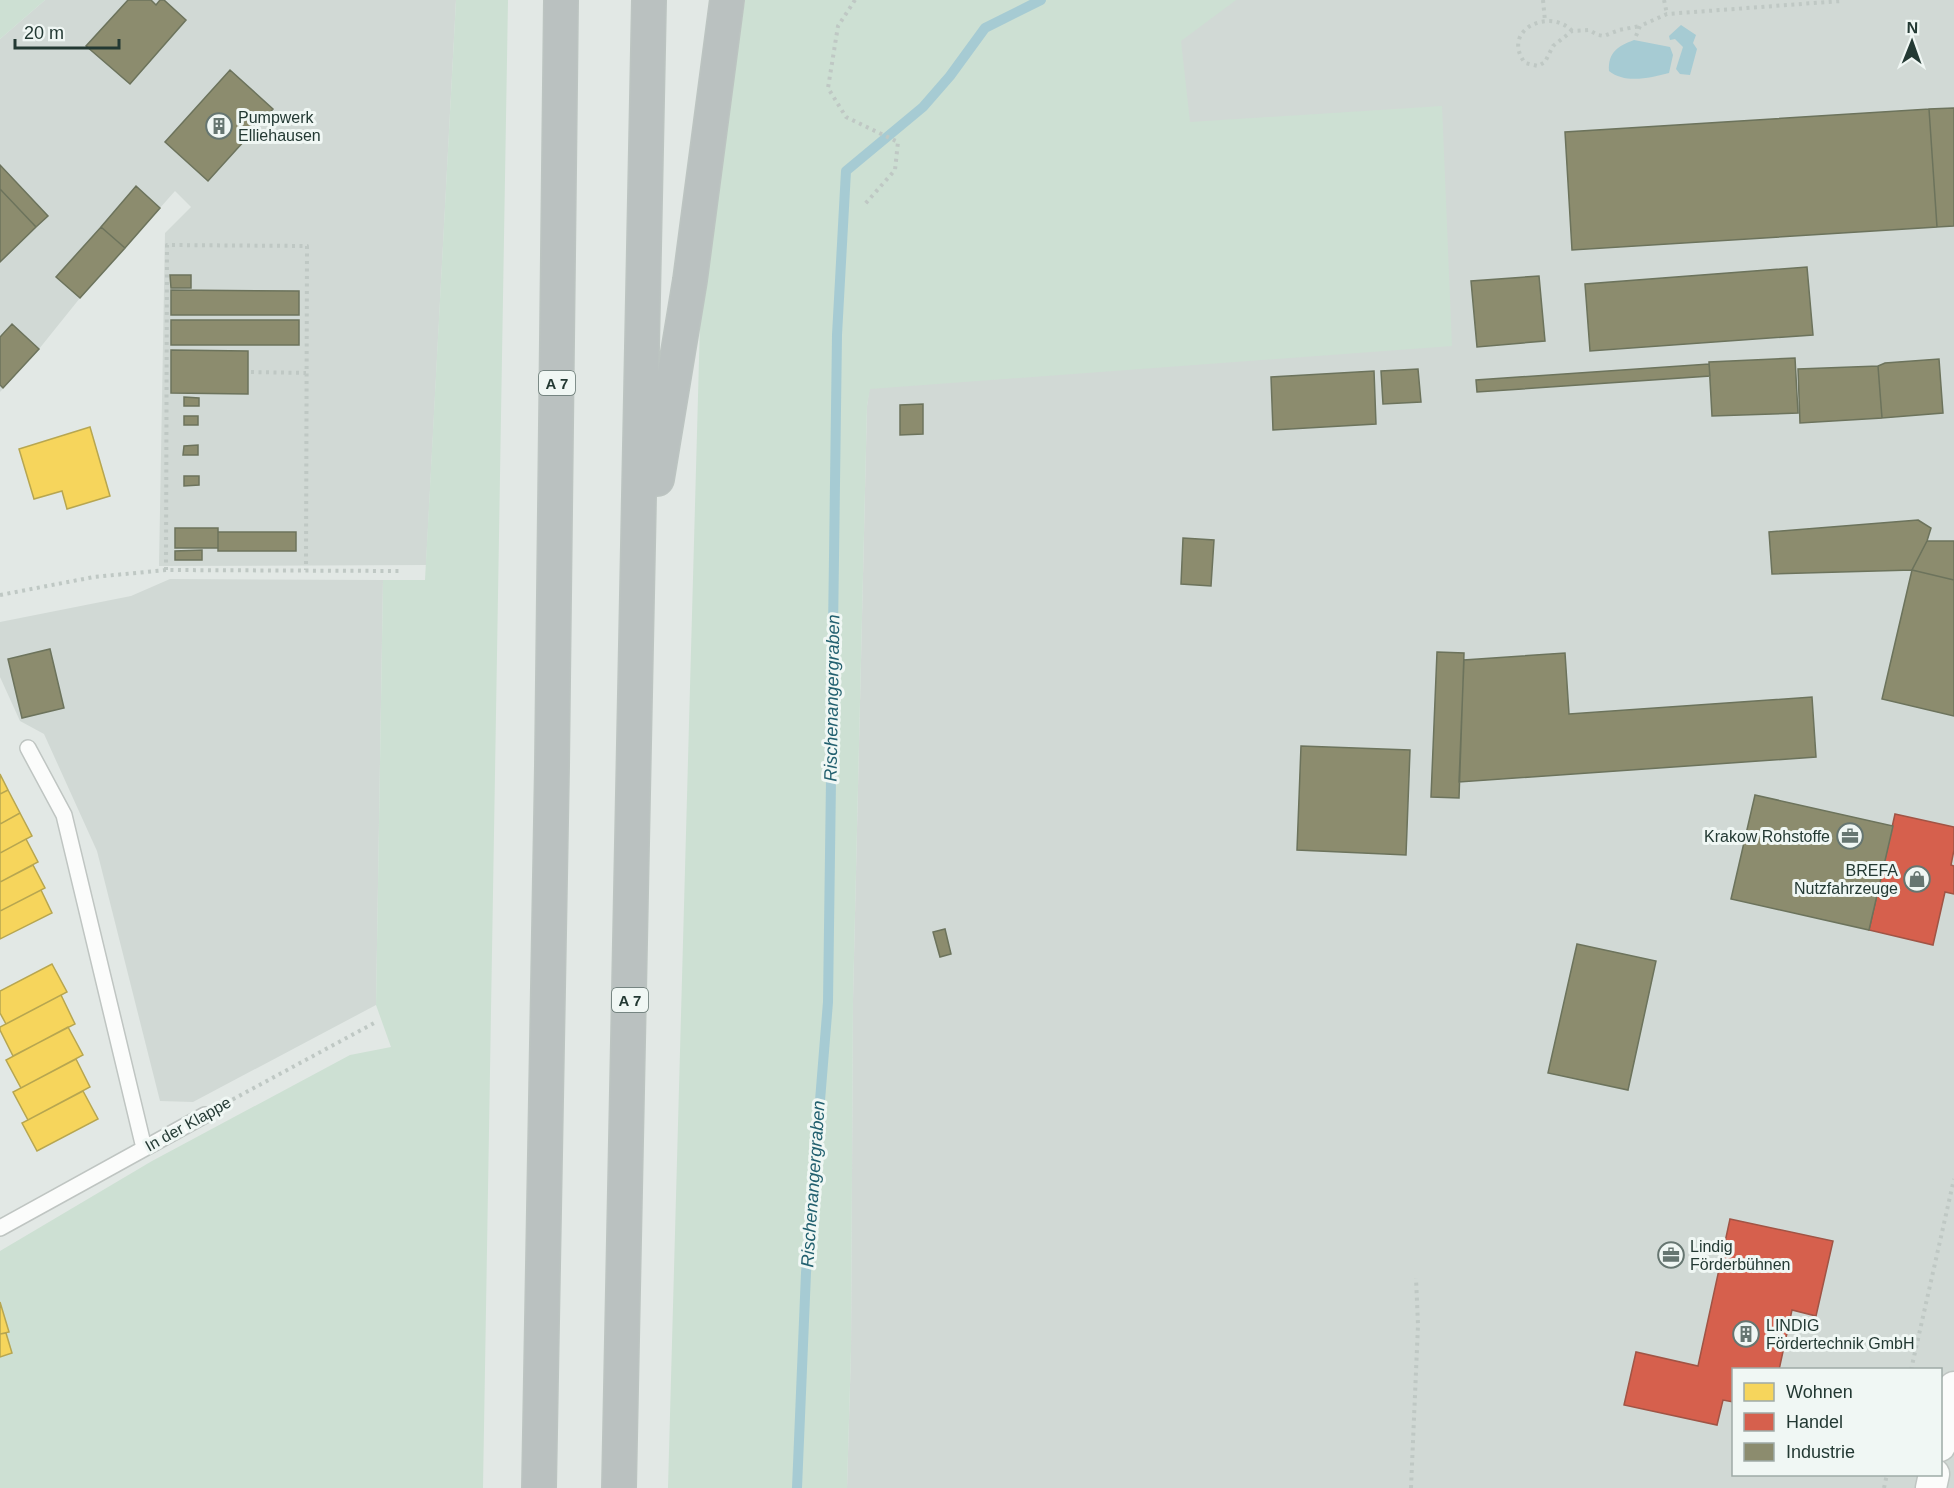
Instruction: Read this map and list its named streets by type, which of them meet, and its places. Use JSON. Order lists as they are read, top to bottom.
{
  "streets": {
    "highway": ["A 7"],
    "lane": ["In der Klappe"]
  },
  "water": ["Rischenangergraben"],
  "places": {
    "building": ["Pumpwerk Elliehausen", "LINDIG Fördertechnik GmbH"],
    "office": ["Krakow Rohstoffe", "Lindig Förderbühnen"],
    "shop": ["BREFA Nutzfahrzeuge"]
  },
  "legend": ["Wohnen", "Handel", "Industrie"],
  "scale_bar": "20 m",
  "north": "top"
}
